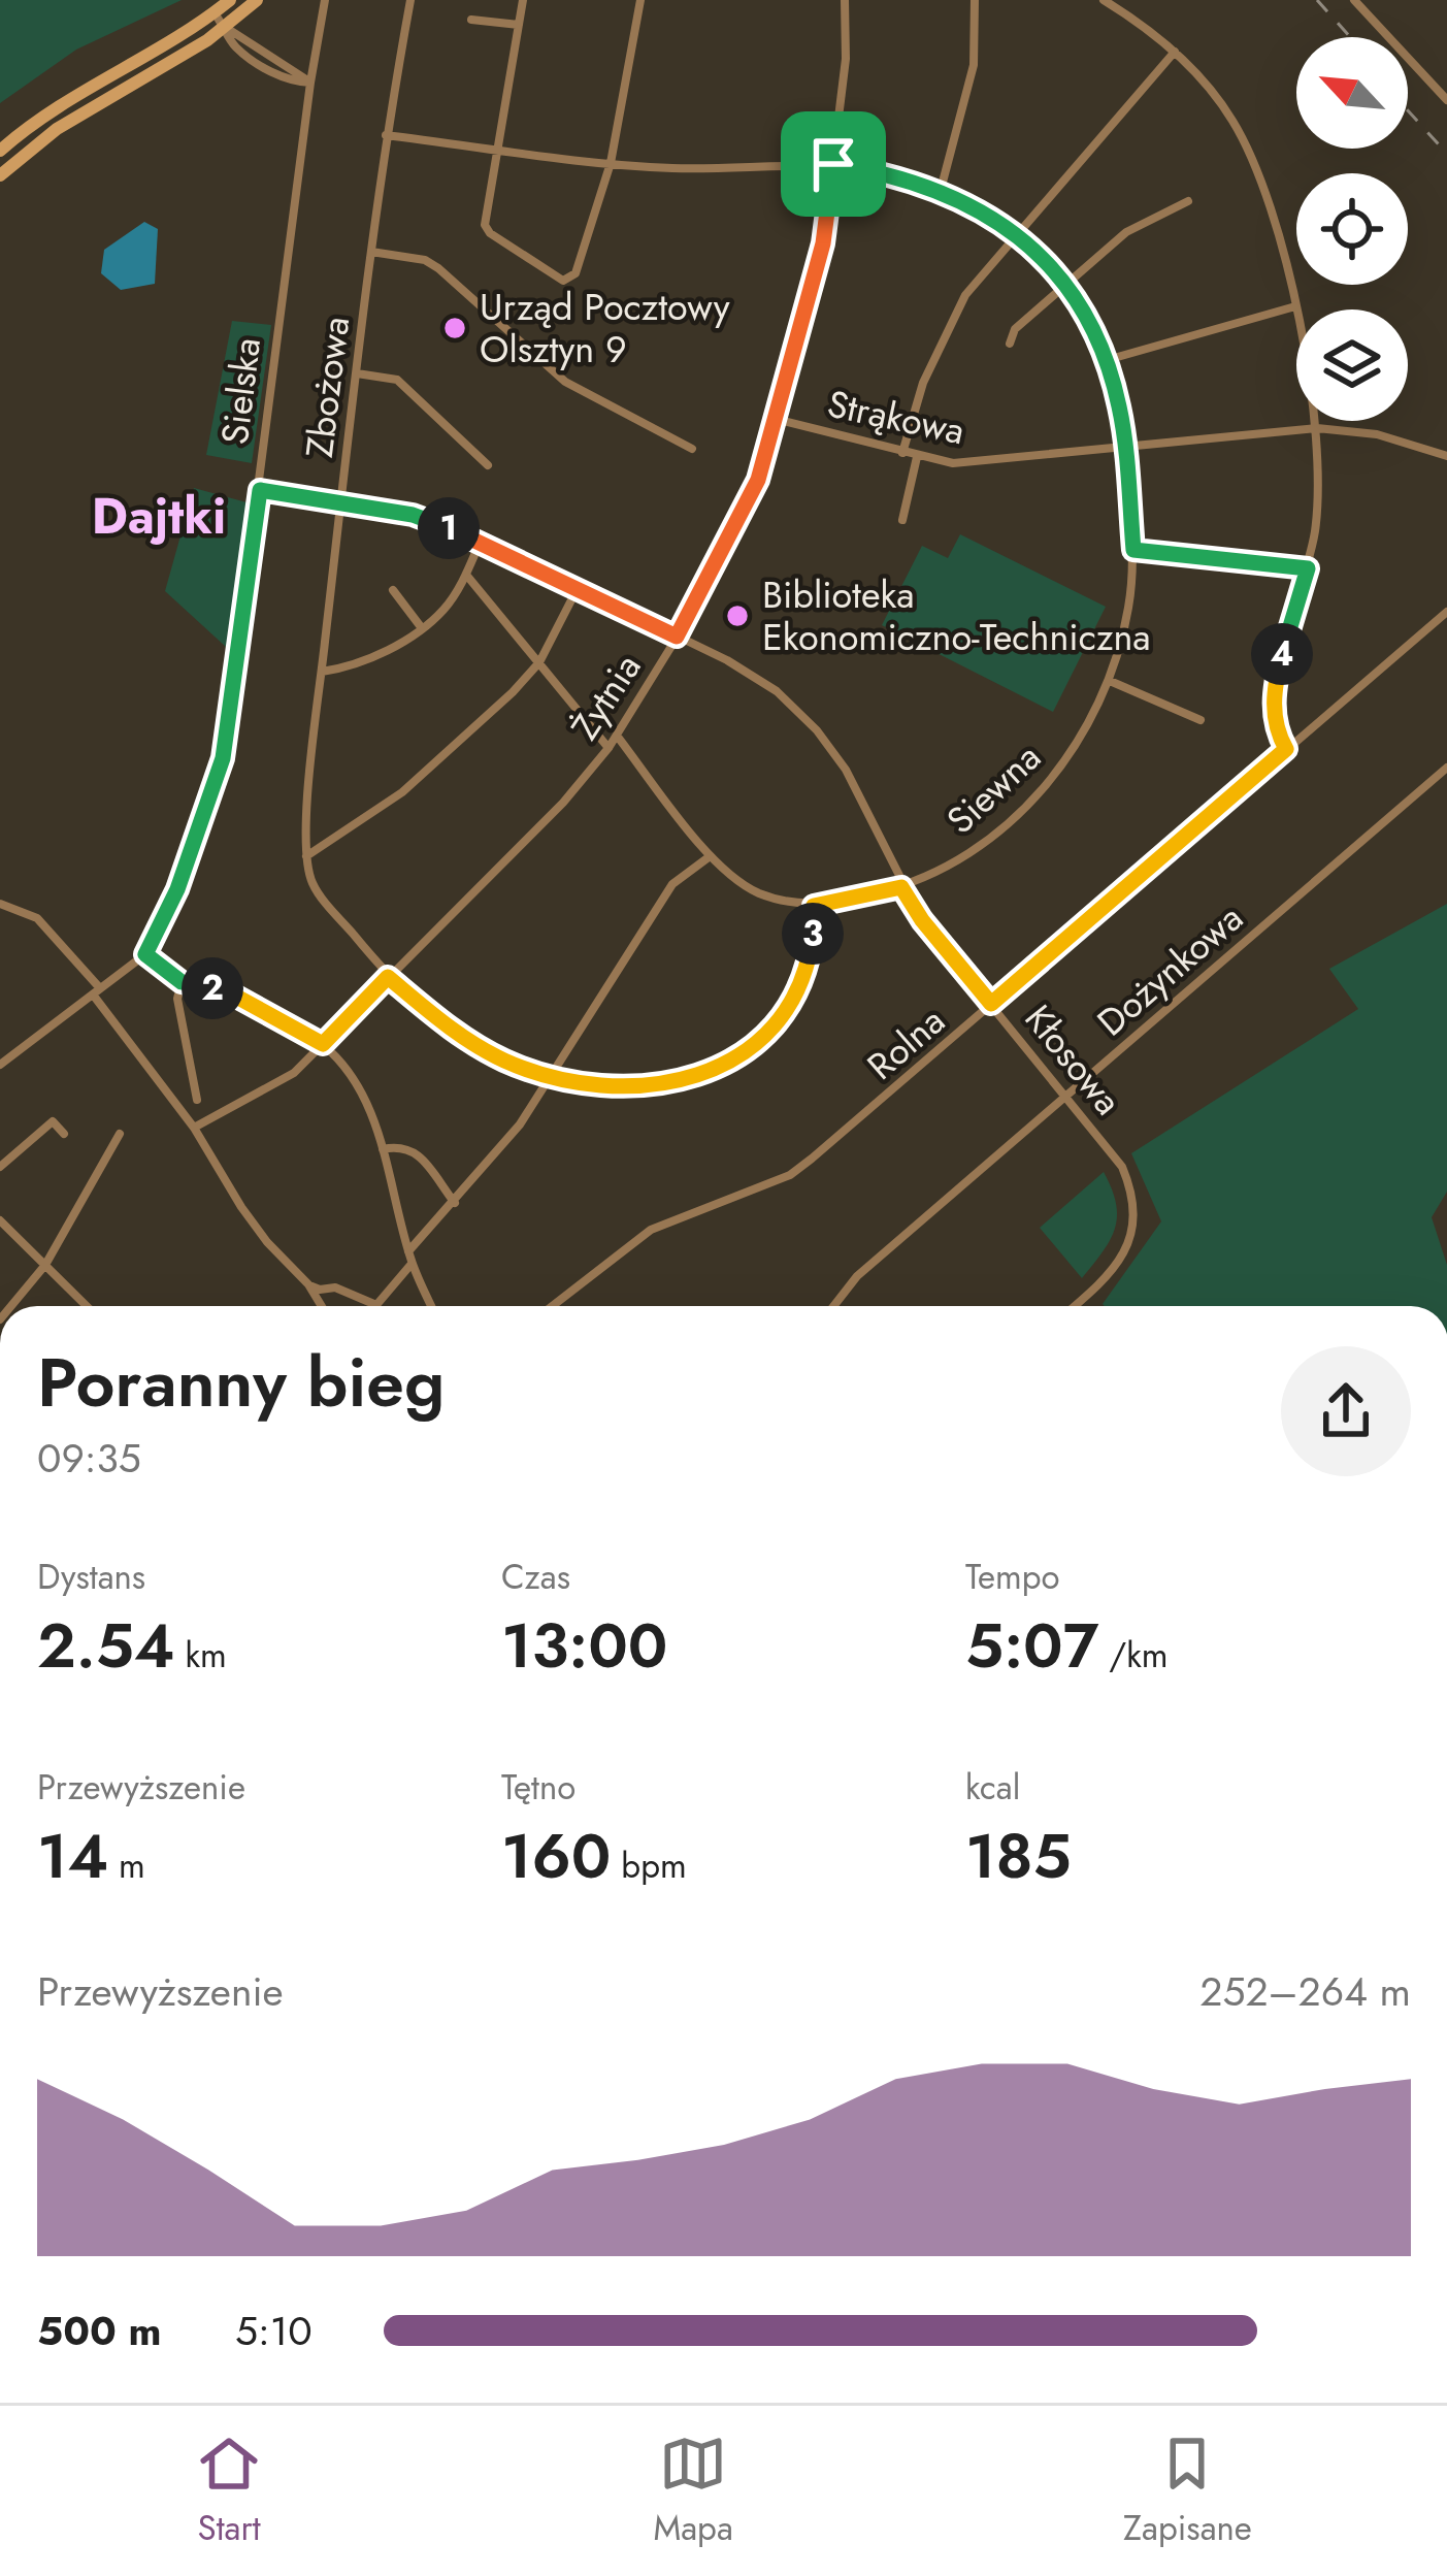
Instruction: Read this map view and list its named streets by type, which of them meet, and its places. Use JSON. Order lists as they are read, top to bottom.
{
  "streets": {
    "street": [
      "Zbożowa",
      "Sielska",
      "Strąkowa",
      "Żytnia",
      "Siewna",
      "Dożynkowa",
      "Rolna",
      "Kłosowa"
    ]
  },
  "crossings": [
    ["Zbożowa", "Siewna"],
    ["Zbożowa", "Kłosowa"],
    ["Sielska", "Kłosowa"],
    ["Strąkowa", "Żytnia"],
    ["Strąkowa", "Siewna"],
    ["Żytnia", "Siewna"],
    ["Żytnia", "Kłosowa"],
    ["Siewna", "Kłosowa"],
    ["Dożynkowa", "Kłosowa"],
    ["Rolna", "Kłosowa"]
  ],
  "districts": ["Dajtki"],
  "places": ["Urząd Pocztowy Olsztyn 9", "Biblioteka Ekonomiczno-Techniczna"],
  "north": "top left",
  "page": {
    "pins": [
      "1",
      "4",
      "3",
      "2"
    ],
    "heading": ["Poranny bieg", "09:35"],
    "stats": [
      ["Dystans", "2.54 km"],
      ["Czas", "13:00"],
      ["Tempo", "5:07 /km"],
      ["Przewyższenie", "14 m"],
      ["Tętno", "160 bpm"],
      ["kcal", "185"]
    ],
    "chart": ["Przewyższenie", "252–264 m"],
    "list": [
      {
        "name": "500 m",
        "note": "5:10"
      }
    ],
    "tabs": ["Start", "Mapa", "Zapisane"]
  }
}
